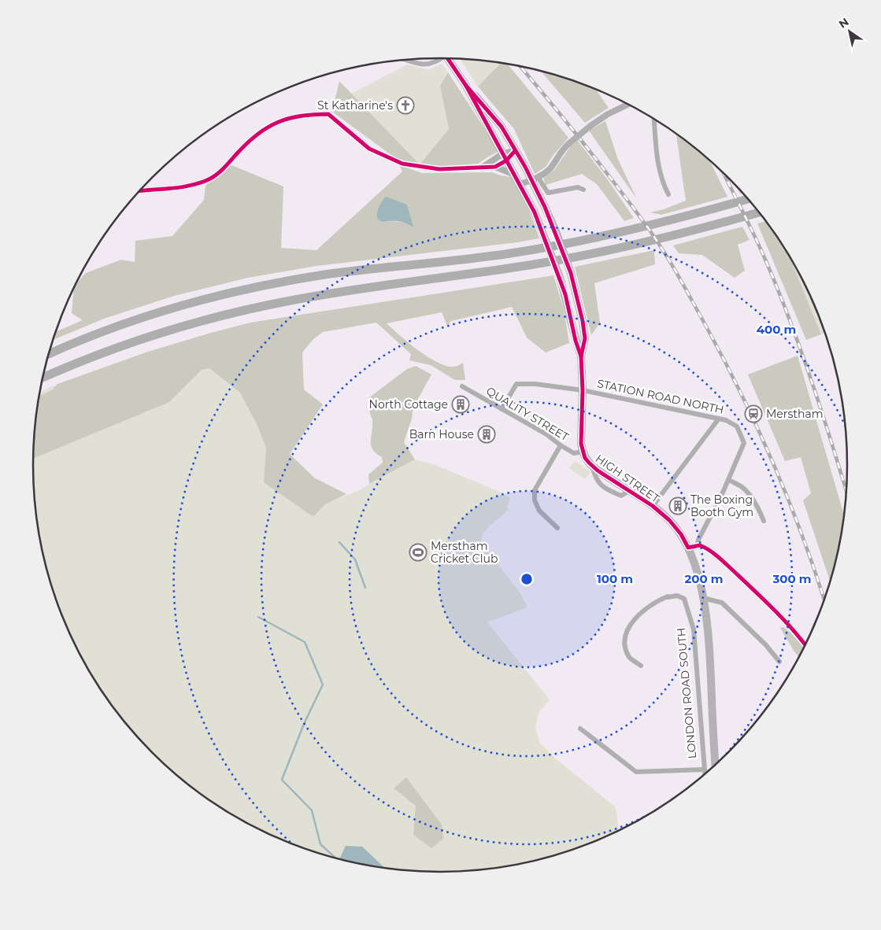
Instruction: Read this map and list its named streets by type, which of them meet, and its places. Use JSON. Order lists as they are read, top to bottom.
{
  "streets": {
    "main road": ["HIGH STREET", "LONDON ROAD SOUTH"],
    "street": ["STATION ROAD NORTH", "QUALITY STREET"]
  },
  "crossings": [
    ["STATION ROAD NORTH", "QUALITY STREET"],
    ["STATION ROAD NORTH", "HIGH STREET"],
    ["QUALITY STREET", "HIGH STREET"],
    ["HIGH STREET", "LONDON ROAD SOUTH"]
  ],
  "places": {
    "church": ["St Katharine's"],
    "building": ["North Cottage", "Barn House", "The Boxing Booth Gym"],
    "station": ["Merstham"],
    "sports": ["Merstham Cricket Club"]
  },
  "north": "top left",
  "rings": [
    "400 m",
    "100 m",
    "200 m",
    "300 m"
  ]
}
